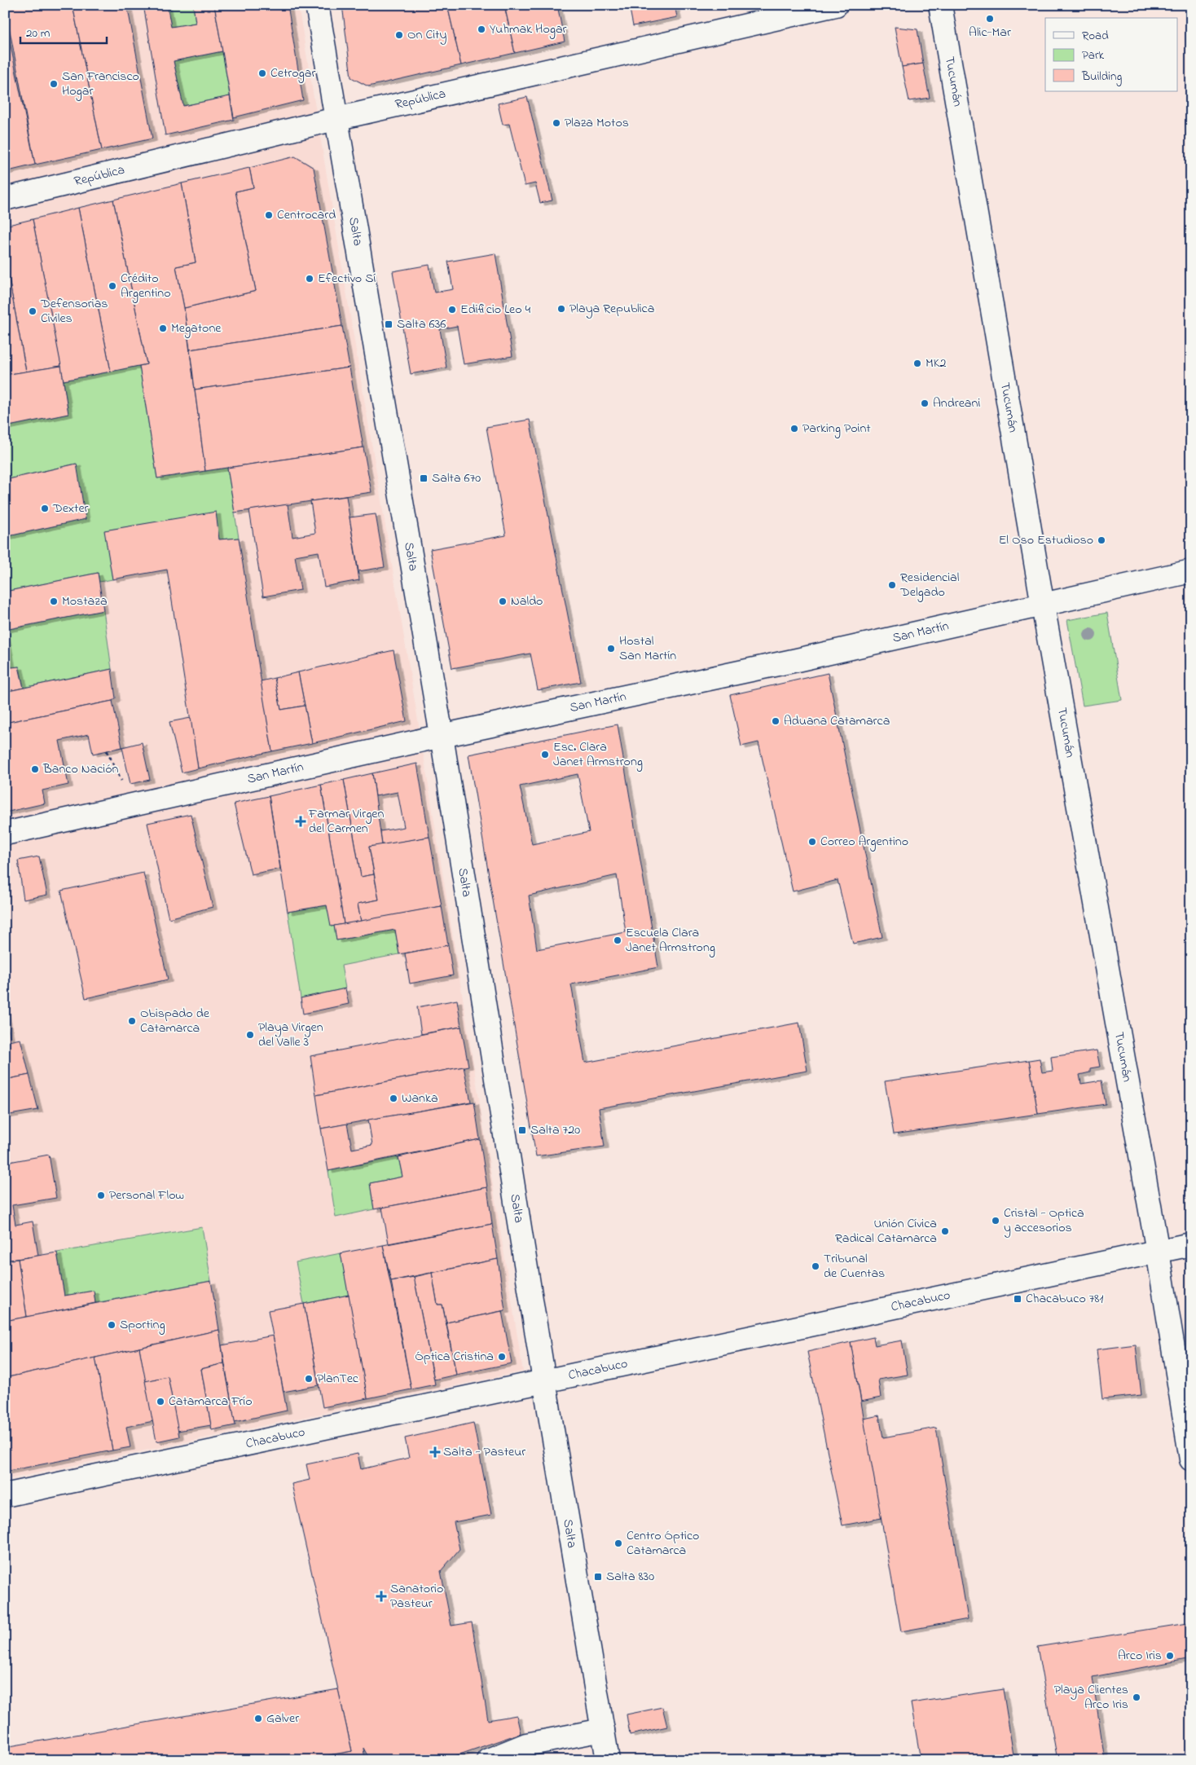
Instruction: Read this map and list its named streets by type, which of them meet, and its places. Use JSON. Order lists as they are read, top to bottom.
{
  "streets": {
    "street": [
      "Tucumán",
      "República",
      "Salta",
      "San Martín",
      "Chacabuco"
    ]
  },
  "crossings": [
    ["Tucumán", "San Martín"],
    ["Tucumán", "Chacabuco"],
    ["República", "Salta"],
    ["Salta", "San Martín"],
    ["Salta", "Chacabuco"]
  ],
  "places": {
    "other": [
      "Alic-Mar",
      "Yuhmak Hogar",
      "On City",
      "Cetrogar",
      "San Francisco Hogar",
      "Plaza Motos",
      "Centrocard",
      "Efectivo Sí",
      "Crédito Argentino",
      "Playa Republica",
      "Edificio Leo 4",
      "Defensorias Civiles",
      "Megatone",
      "MK2",
      "Andreani",
      "Parking Point",
      "Dexter",
      "El Oso Estudioso",
      "Residencial Delgado",
      "Mostaza",
      "Naldo",
      "Hostal San Martín",
      "Aduana Catamarca",
      "Esc. Clara Janet Armstrong",
      "Banco Nación",
      "Correo Argentino",
      "Escuela Clara Janet Armstrong",
      "Obispado de Catamarca",
      "Playa Virgen del Valle 3",
      "Wanka",
      "Personal Flow",
      "Cristal - Optica y accesorios",
      "Unión Cívica Radical Catamarca",
      "Tribunal de Cuentas",
      "Sporting",
      "Óptica Cristina",
      "PlanTec",
      "Catamarca Frío",
      "Centro Óptico Catamarca",
      "Arco Iris",
      "Playa Clientes Arco Iris",
      "Galver"
    ],
    "transit": [
      "Salta 636",
      "Salta 670",
      "Salta 720",
      "Chacabuco 781",
      "Salta 830"
    ],
    "health": ["Farmar Virgen del Carmen", "Salta - Pasteur", "Sanatorio Pasteur"]
  },
  "legend": ["Road", "Park", "Building"],
  "scale_bar": "20 m"
}
